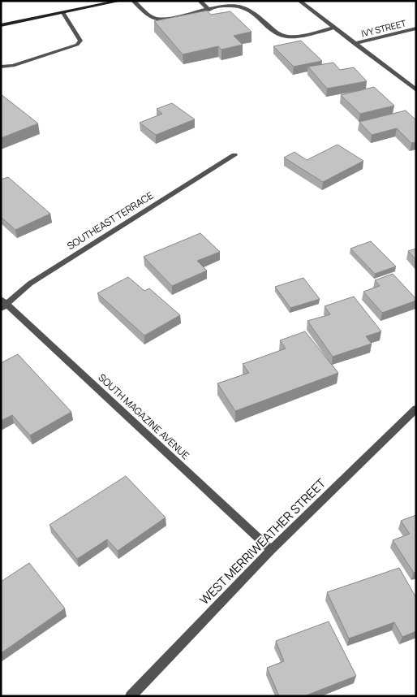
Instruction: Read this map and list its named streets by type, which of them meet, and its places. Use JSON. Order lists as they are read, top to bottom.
{
  "streets": {
    "street": [
      "IVY STREET",
      "SOUTHEAST TERRACE",
      "SOUTH MAGAZINE AVENUE",
      "WEST MERRIWEATHER STREET"
    ]
  },
  "crossings": [
    ["SOUTHEAST TERRACE", "SOUTH MAGAZINE AVENUE"],
    ["SOUTH MAGAZINE AVENUE", "WEST MERRIWEATHER STREET"]
  ]
}
